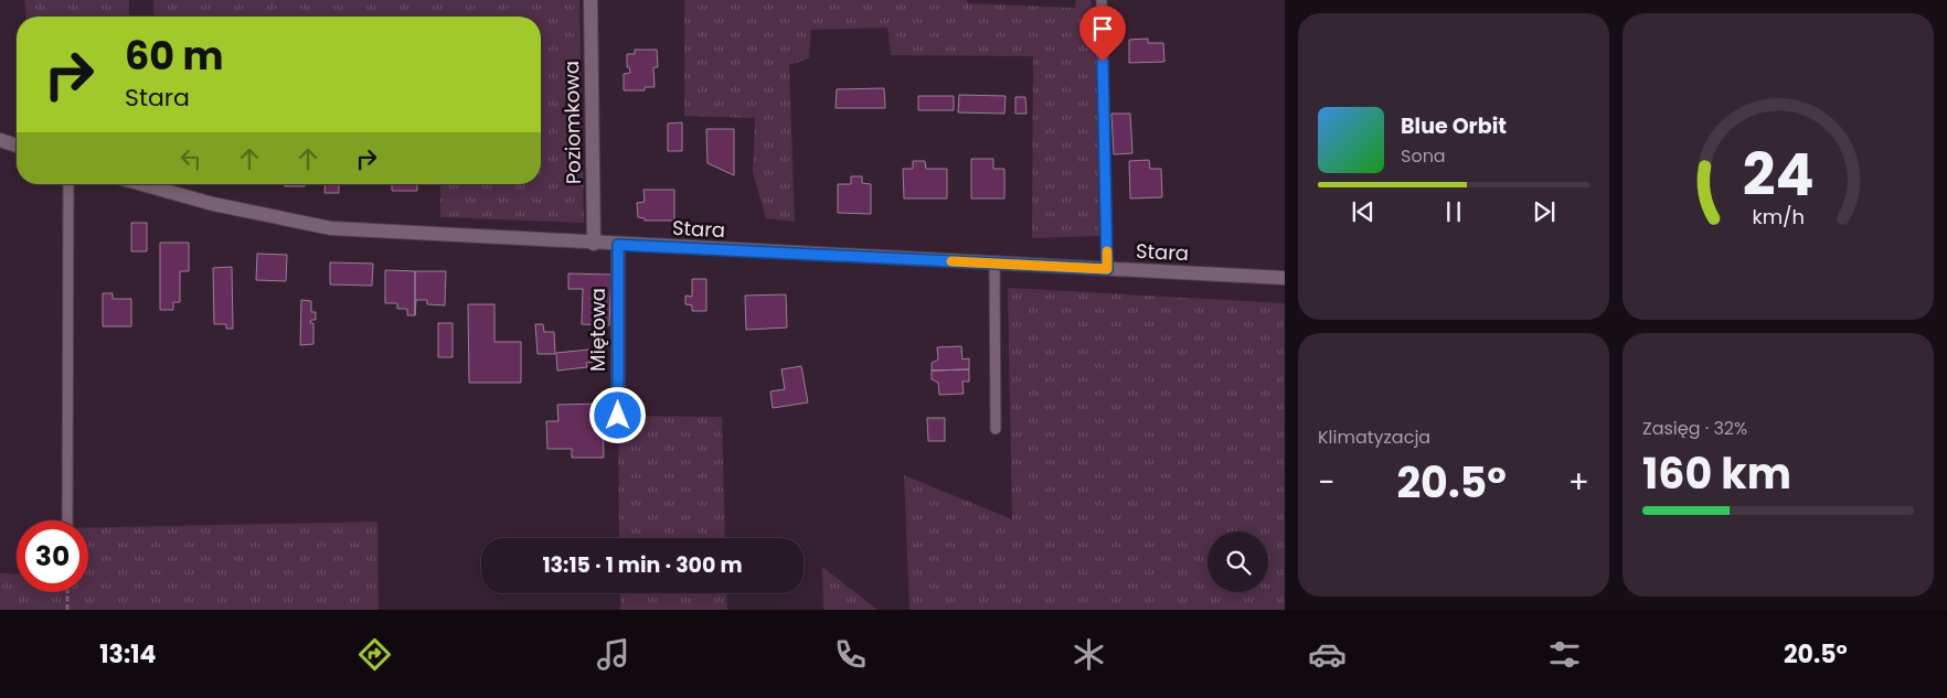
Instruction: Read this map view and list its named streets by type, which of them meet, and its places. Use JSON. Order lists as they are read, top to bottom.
{
  "streets": {
    "street": ["Poziomkowa", "Stara", "Miętowa"]
  },
  "crossings": [
    ["Poziomkowa", "Stara"],
    ["Stara", "Miętowa"]
  ],
  "page": {
    "turn": ["60 m", "Stara"],
    "song": ["Blue Orbit", "Sona"],
    "tile": [
      "Klimatyzacja",
      ["Zasięg · 32%", "160 km"]
    ],
    "heat": ["−", "20.5°", "+"],
    "limit": "30",
    "trip": "13:15 · 1 min · 300 m",
    "tabs": ["13:14", "20.5°"],
    "gauge": ["24", "km/h"]
  }
}
